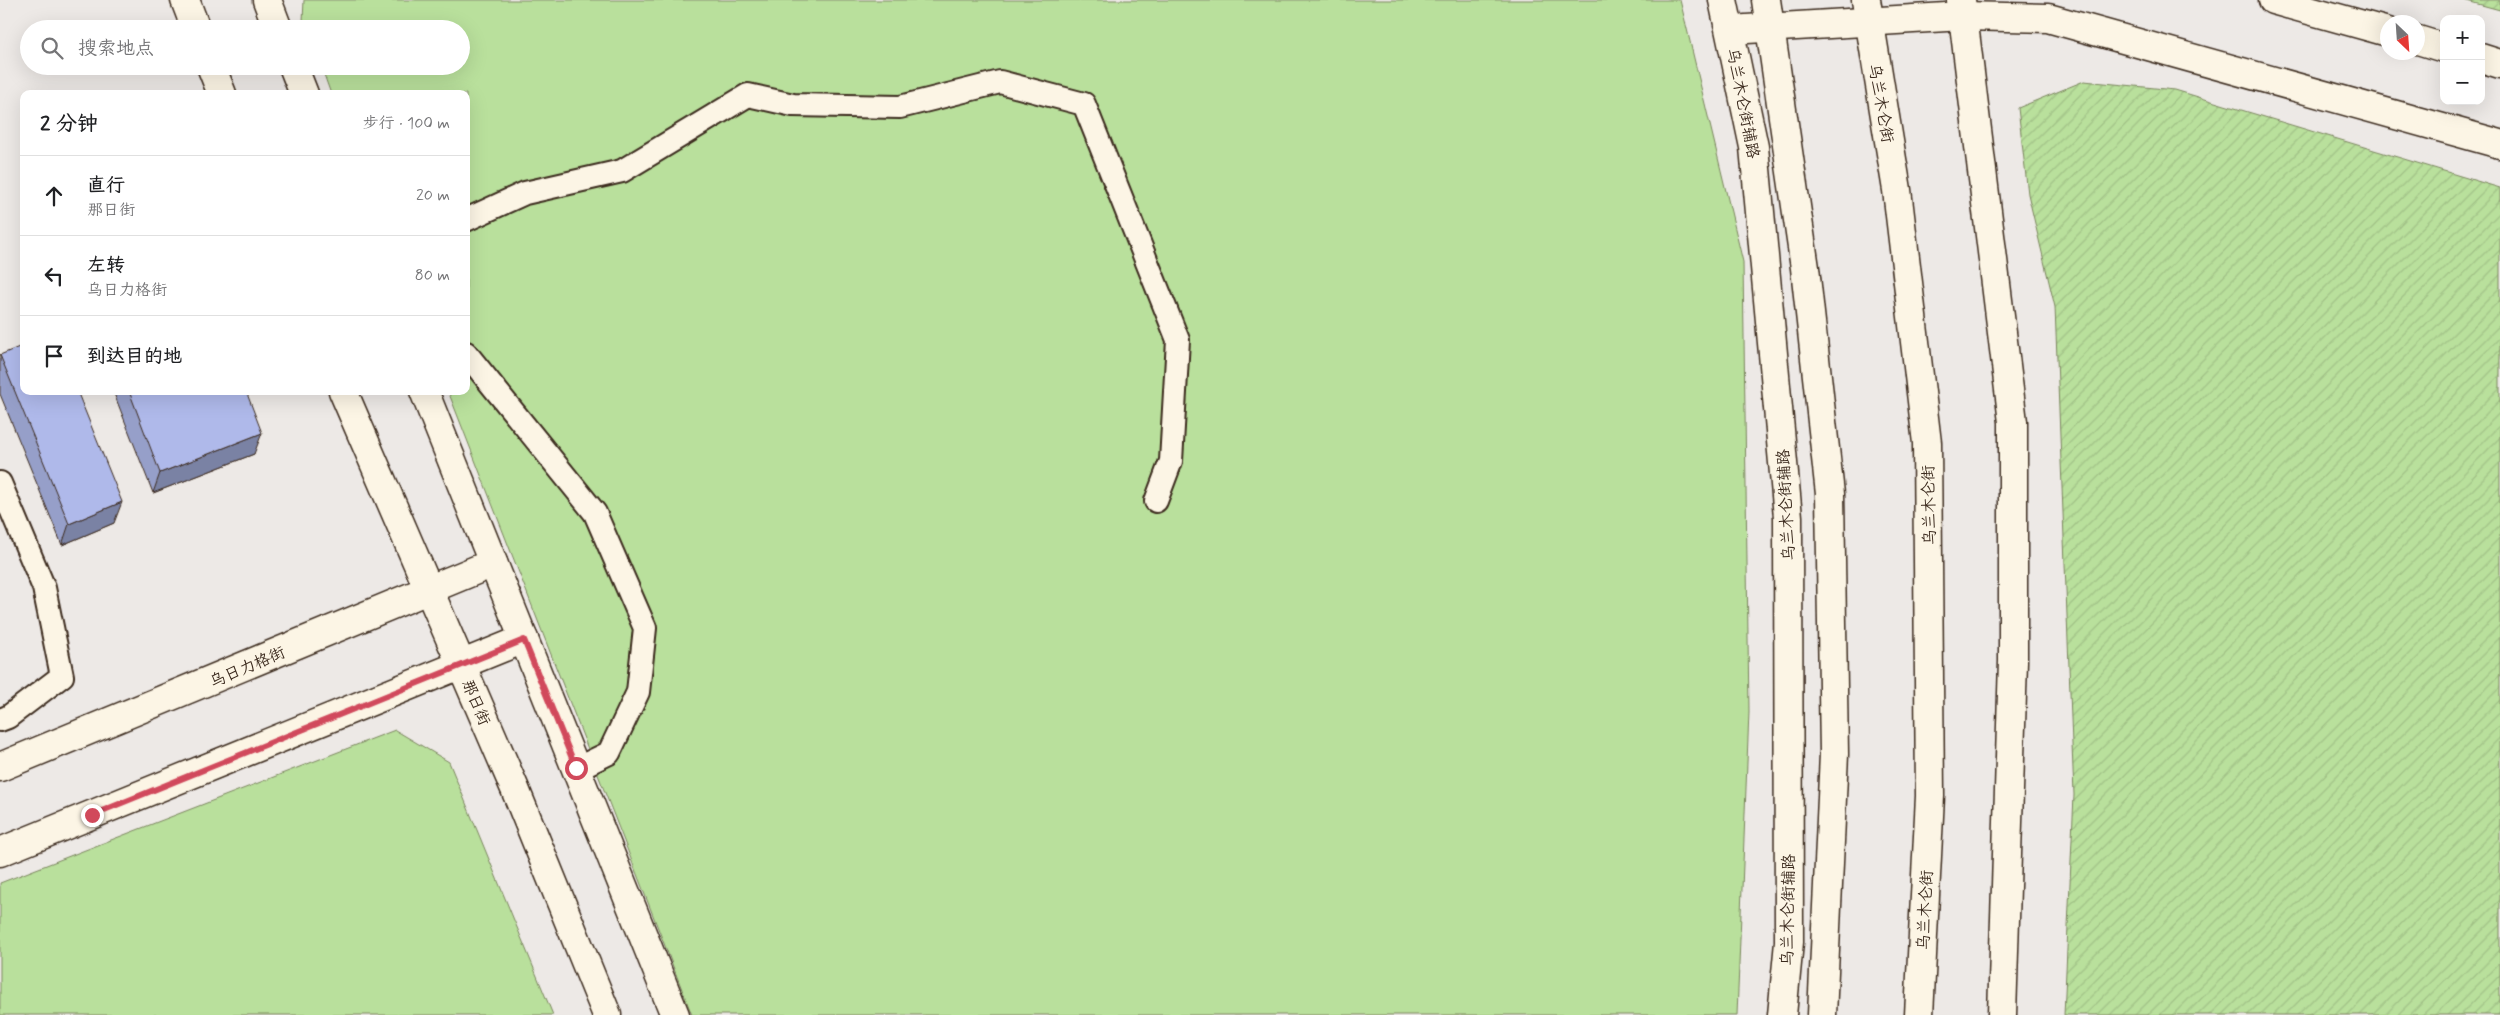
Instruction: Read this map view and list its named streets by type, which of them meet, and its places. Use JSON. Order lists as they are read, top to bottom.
{
  "streets": {
    "street": [
      "乌兰木仑街辅路",
      "乌兰木仑街",
      "乌日力格街",
      "那日街"
    ]
  },
  "crossings": [
    ["乌日力格街", "那日街"]
  ],
  "north": "bottom right",
  "page": {
    "map_buttons": ["+", "−"],
    "search": "搜索地点",
    "heading": ["2 分钟", "步行 · 100 m"],
    "list": [
      ["直行", "那日街", "20 m"],
      ["左转", "乌日力格街", "80 m"],
      "到达目的地"
    ]
  }
}
